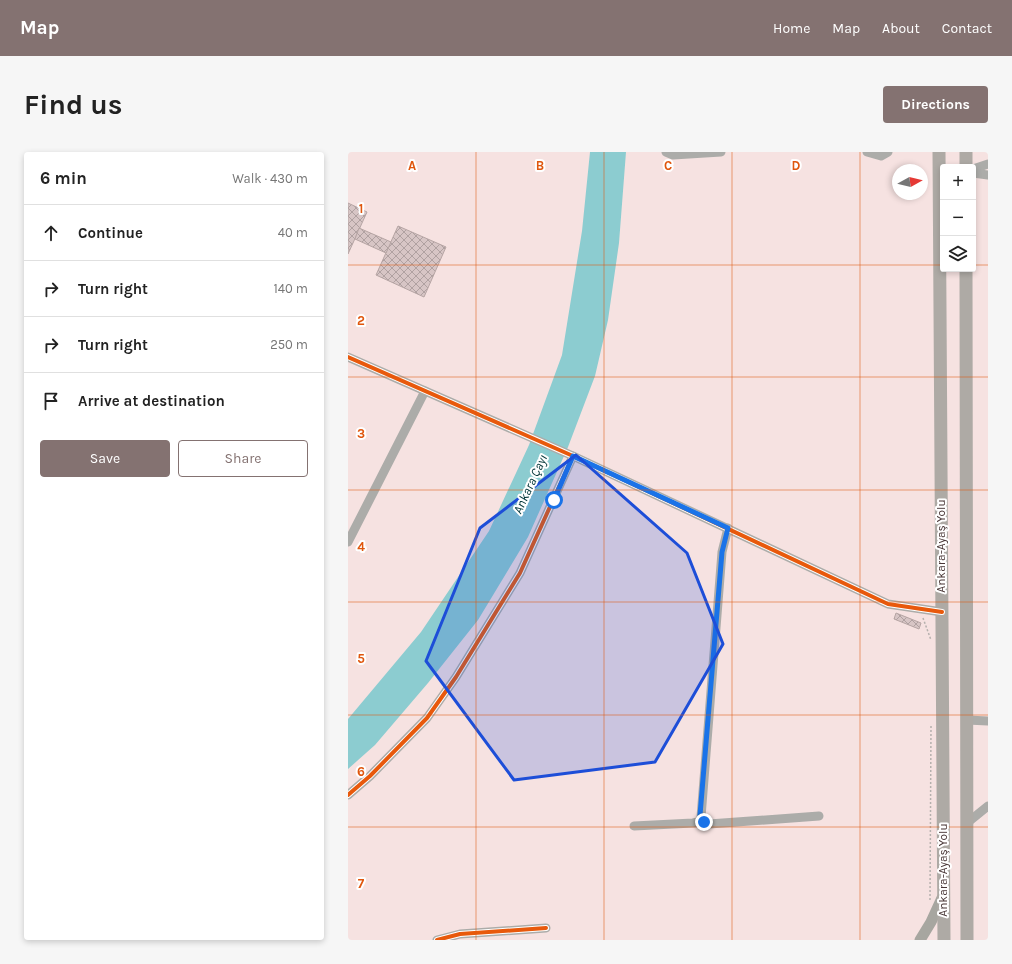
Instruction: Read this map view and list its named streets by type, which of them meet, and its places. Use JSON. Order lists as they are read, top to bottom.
{
  "streets": {
    "highway": ["Ankara-Ayaş Yolu"]
  },
  "water": ["Ankara Çayı"],
  "north": "right",
  "page": {
    "header": "Map",
    "nav": [
      "Home",
      "Map",
      "About",
      "Contact"
    ],
    "buttons": [
      "Directions",
      ["Save", "Share"]
    ],
    "title": "Find us",
    "heading": ["6 min", "Walk · 430 m"],
    "map_buttons": ["+", "−"],
    "list": [
      ["Continue", "40 m"],
      ["Turn right", "140 m"],
      ["Turn right", "250 m"],
      "Arrive at destination"
    ]
  },
  "grid": {
    "columns": [
      "A",
      "B",
      "C",
      "D"
    ],
    "rows": [
      "1",
      "2",
      "3",
      "4",
      "5",
      "6",
      "7"
    ]
  }
}
